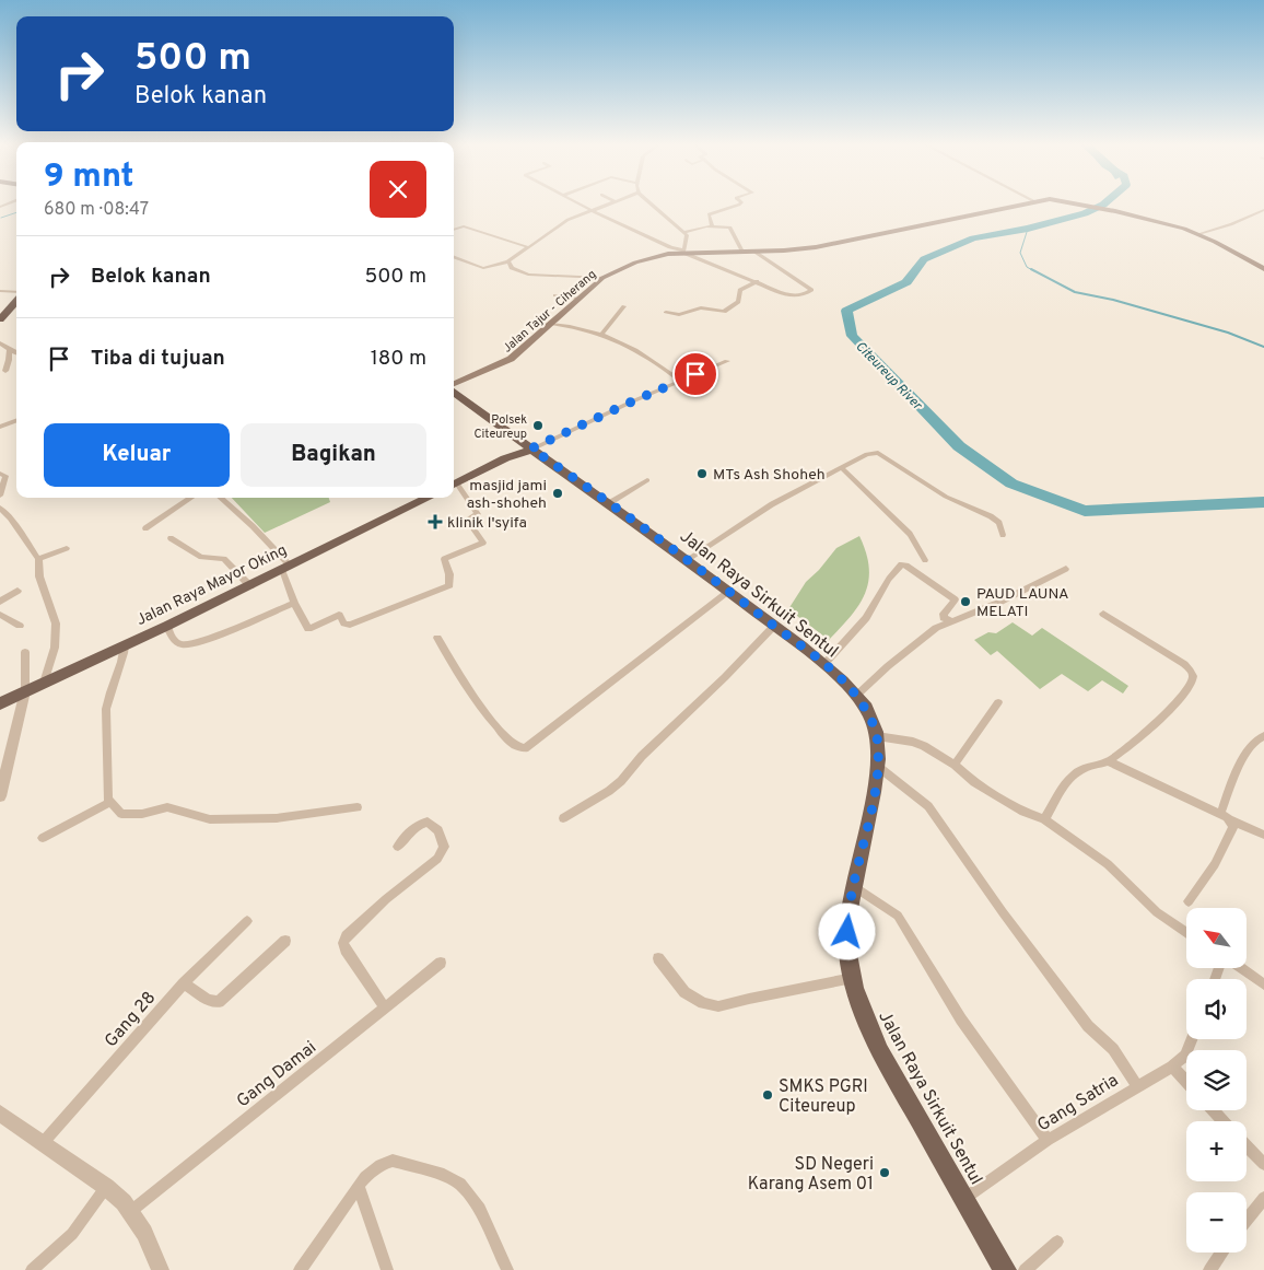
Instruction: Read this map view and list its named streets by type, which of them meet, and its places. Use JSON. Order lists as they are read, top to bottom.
{
  "streets": {
    "main road": ["Jalan Tajur - Ciherang", "Jalan Raya Mayor Oking", "Jalan Raya Sirkuit Sentul"],
    "street": ["Gang 28", "Gang Damai", "Gang Satria"]
  },
  "crossings": [
    ["Jalan Raya Sirkuit Sentul", "Gang Satria"]
  ],
  "water": ["Citeureup River"],
  "places": {
    "other": [
      "Polsek Citeureup",
      "MTs Ash Shoheh",
      "masjid jami ash-shoheh",
      "PAUD LAUNA MELATI",
      "SMKS PGRI Citeureup",
      "SD Negeri Karang Asem 01"
    ],
    "health": ["klinik l'syifa"]
  },
  "north": "top left",
  "page": {
    "turn": ["500 m", "Belok kanan"],
    "heading": ["9 mnt", "680 m · 08:47"],
    "list": [
      {
        "name": "Belok kanan",
        "value": "500 m"
      },
      {
        "name": "Tiba di tujuan",
        "value": "180 m"
      }
    ],
    "buttons": ["Keluar", "Bagikan"],
    "map_buttons": ["+", "−"]
  }
}
